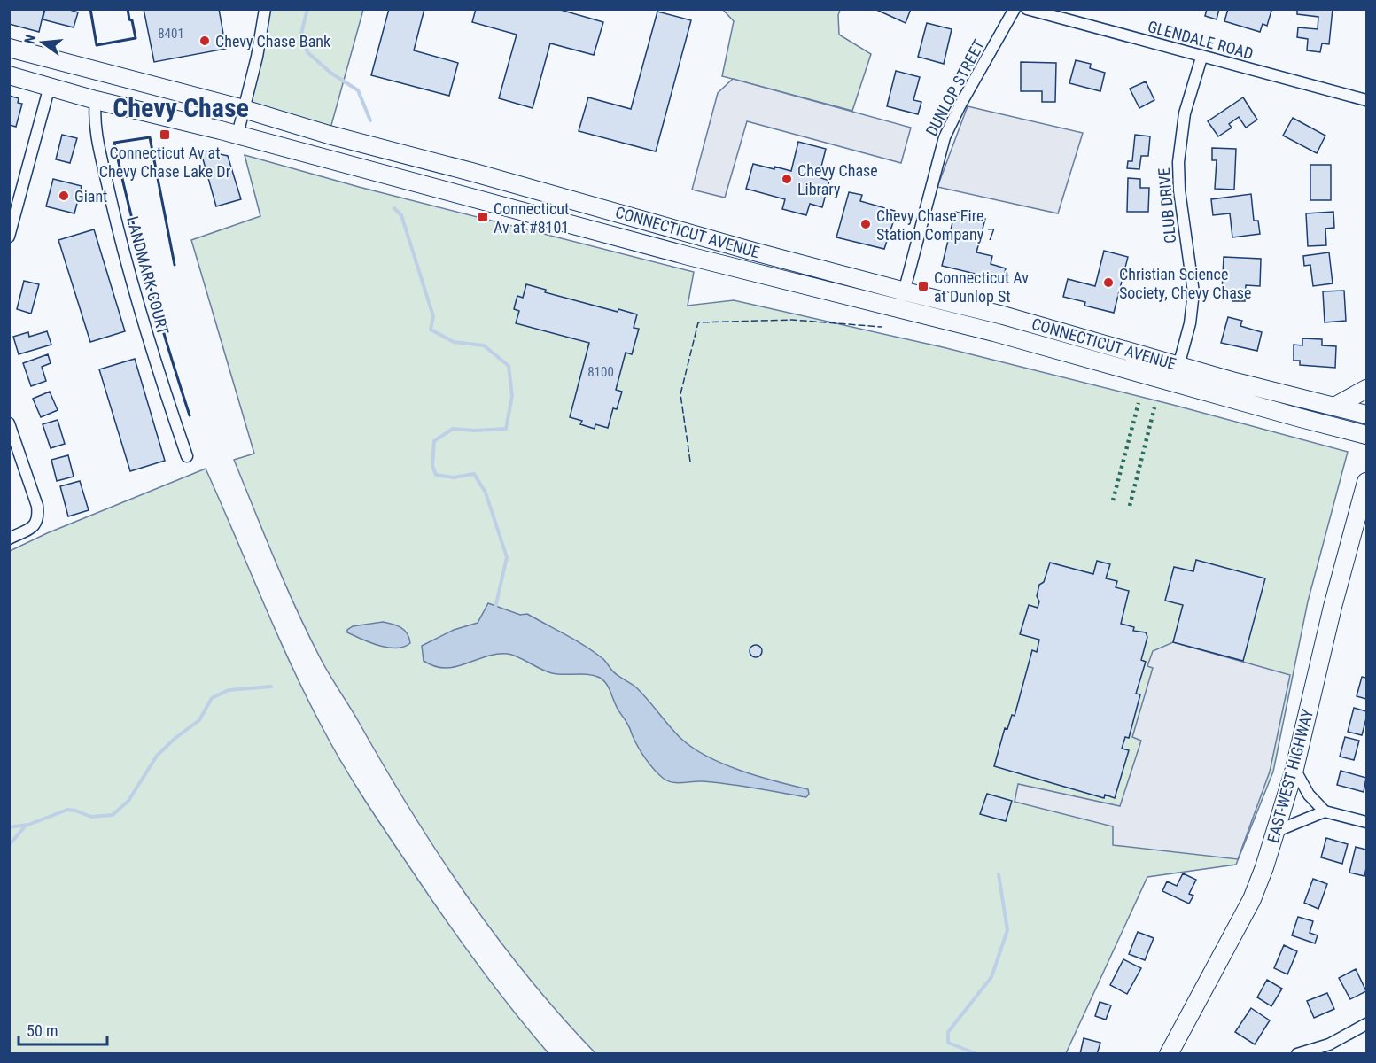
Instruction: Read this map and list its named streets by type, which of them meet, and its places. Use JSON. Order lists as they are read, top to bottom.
{
  "streets": {
    "main road": ["CONNECTICUT AVENUE", "EAST-WEST HIGHWAY"],
    "street": [
      "GLENDALE ROAD",
      "DUNLOP STREET",
      "CLUB DRIVE",
      "LANDMARK COURT"
    ]
  },
  "crossings": [
    ["GLENDALE ROAD", "CLUB DRIVE"],
    ["DUNLOP STREET", "CONNECTICUT AVENUE"],
    ["CLUB DRIVE", "CONNECTICUT AVENUE"],
    ["CONNECTICUT AVENUE", "LANDMARK COURT"]
  ],
  "districts": ["Chevy Chase"],
  "places": {
    "other": [
      "Chevy Chase Bank",
      "Chevy Chase Library",
      "Giant",
      "Chevy Chase Fire Station Company 7",
      "Christian Science Society, Chevy Chase"
    ],
    "transit": ["Connecticut Av at Chevy Chase Lake Dr", "Connecticut Av at #8101", "Connecticut Av at Dunlop St"]
  },
  "house_numbers": ["8401", "8100"],
  "scale_bar": "50 m",
  "north": "left"
}
